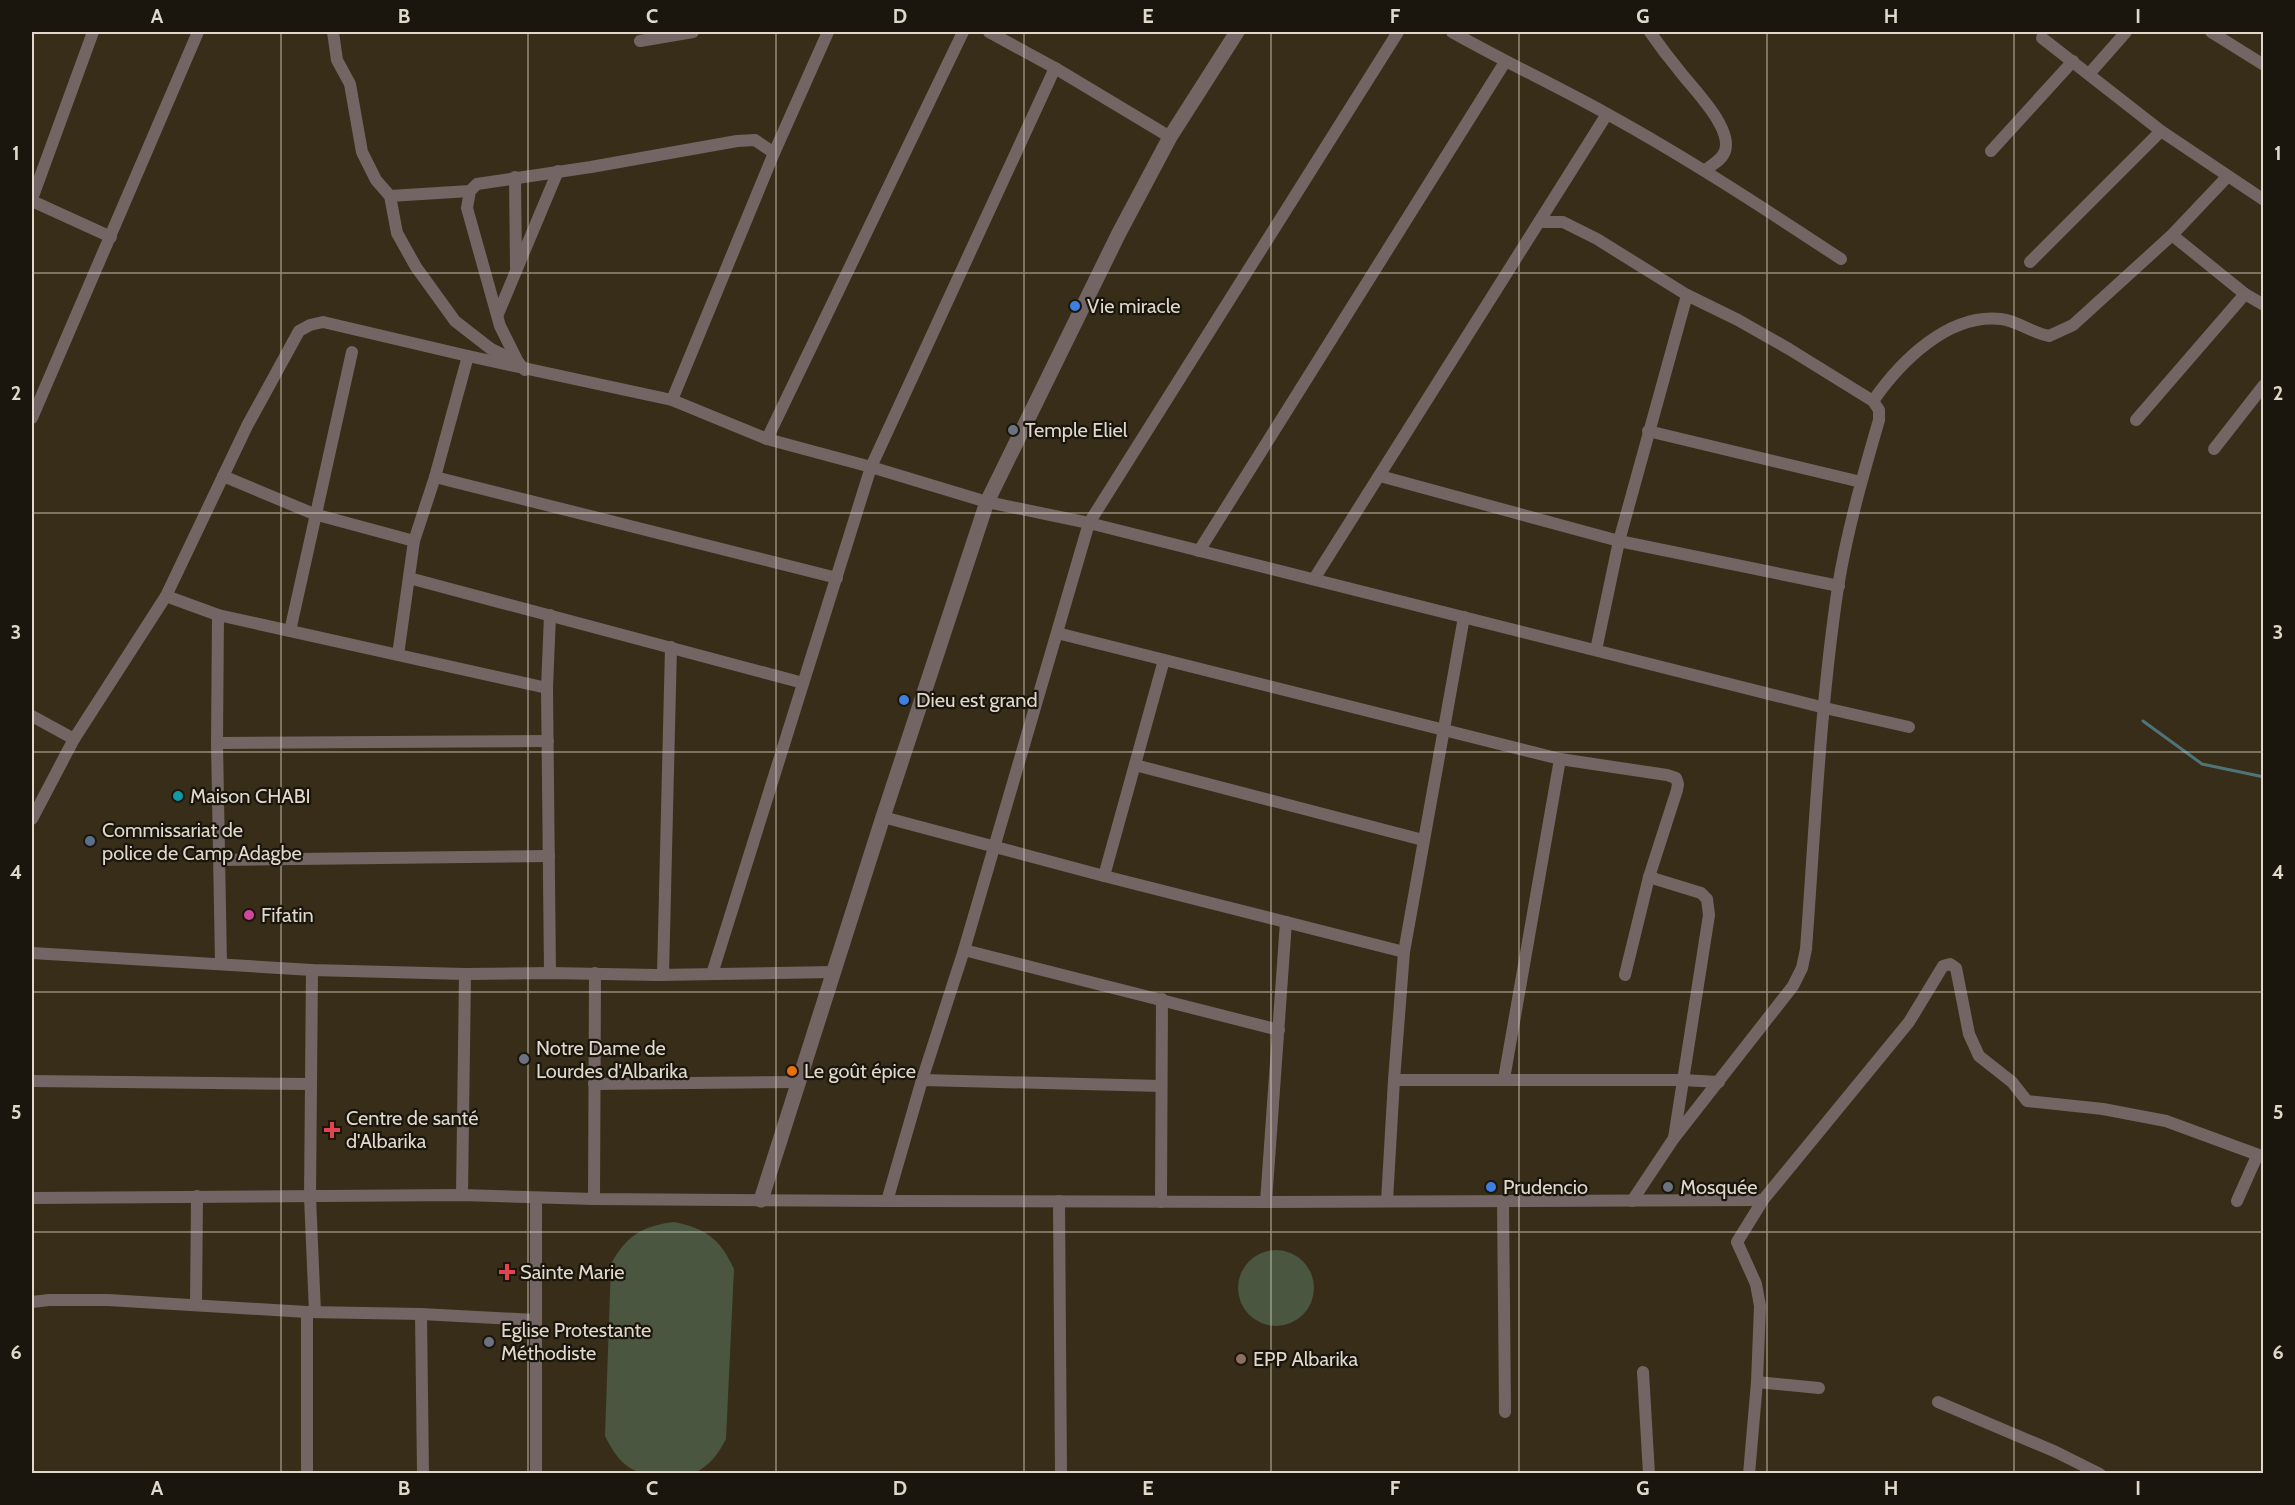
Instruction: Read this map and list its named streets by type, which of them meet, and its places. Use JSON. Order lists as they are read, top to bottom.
{
  "places": {
    "other": [
      "Vie miracle",
      "Temple Eliel",
      "Dieu est grand",
      "Maison CHABI",
      "Commissariat de police de Camp Adagbe",
      "Fifatin",
      "Notre Dame de Lourdes d'Albarika",
      "Le goût épice",
      "Prudencio",
      "Mosquée",
      "Eglise Protestante Méthodiste",
      "EPP Albarika"
    ],
    "health": ["Centre de santé d'Albarika", "Sainte Marie"]
  },
  "grid": {
    "columns": [
      "A",
      "B",
      "C",
      "D",
      "E",
      "F",
      "G",
      "H",
      "I"
    ],
    "rows": [
      "1",
      "2",
      "3",
      "4",
      "5",
      "6"
    ]
  }
}
